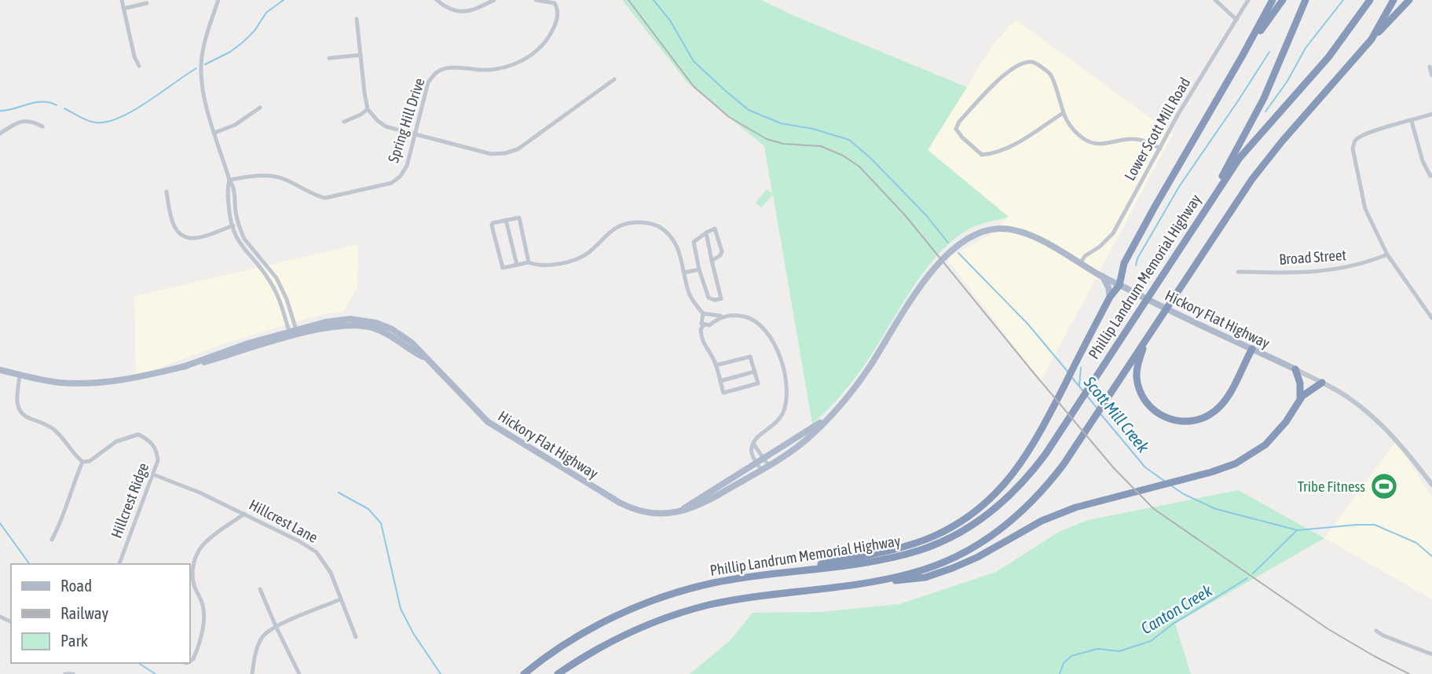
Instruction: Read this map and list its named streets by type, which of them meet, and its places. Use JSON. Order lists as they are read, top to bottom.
{
  "streets": {
    "highway": ["Phillip Landrum Memorial Highway"],
    "main road": ["Hickory Flat Highway"],
    "street": [
      "Spring Hill Drive",
      "Lower Scott Mill Road",
      "Broad Street",
      "Hillcrest Ridge",
      "Hillcrest Lane"
    ]
  },
  "crossings": [
    ["Lower Scott Mill Road", "Hickory Flat Highway"],
    ["Hillcrest Ridge", "Hillcrest Lane"]
  ],
  "water": ["Scott Mill Creek", "Canton Creek"],
  "places": {
    "sports": ["Tribe Fitness"]
  },
  "legend": ["Road", "Railway", "Park"]
}
